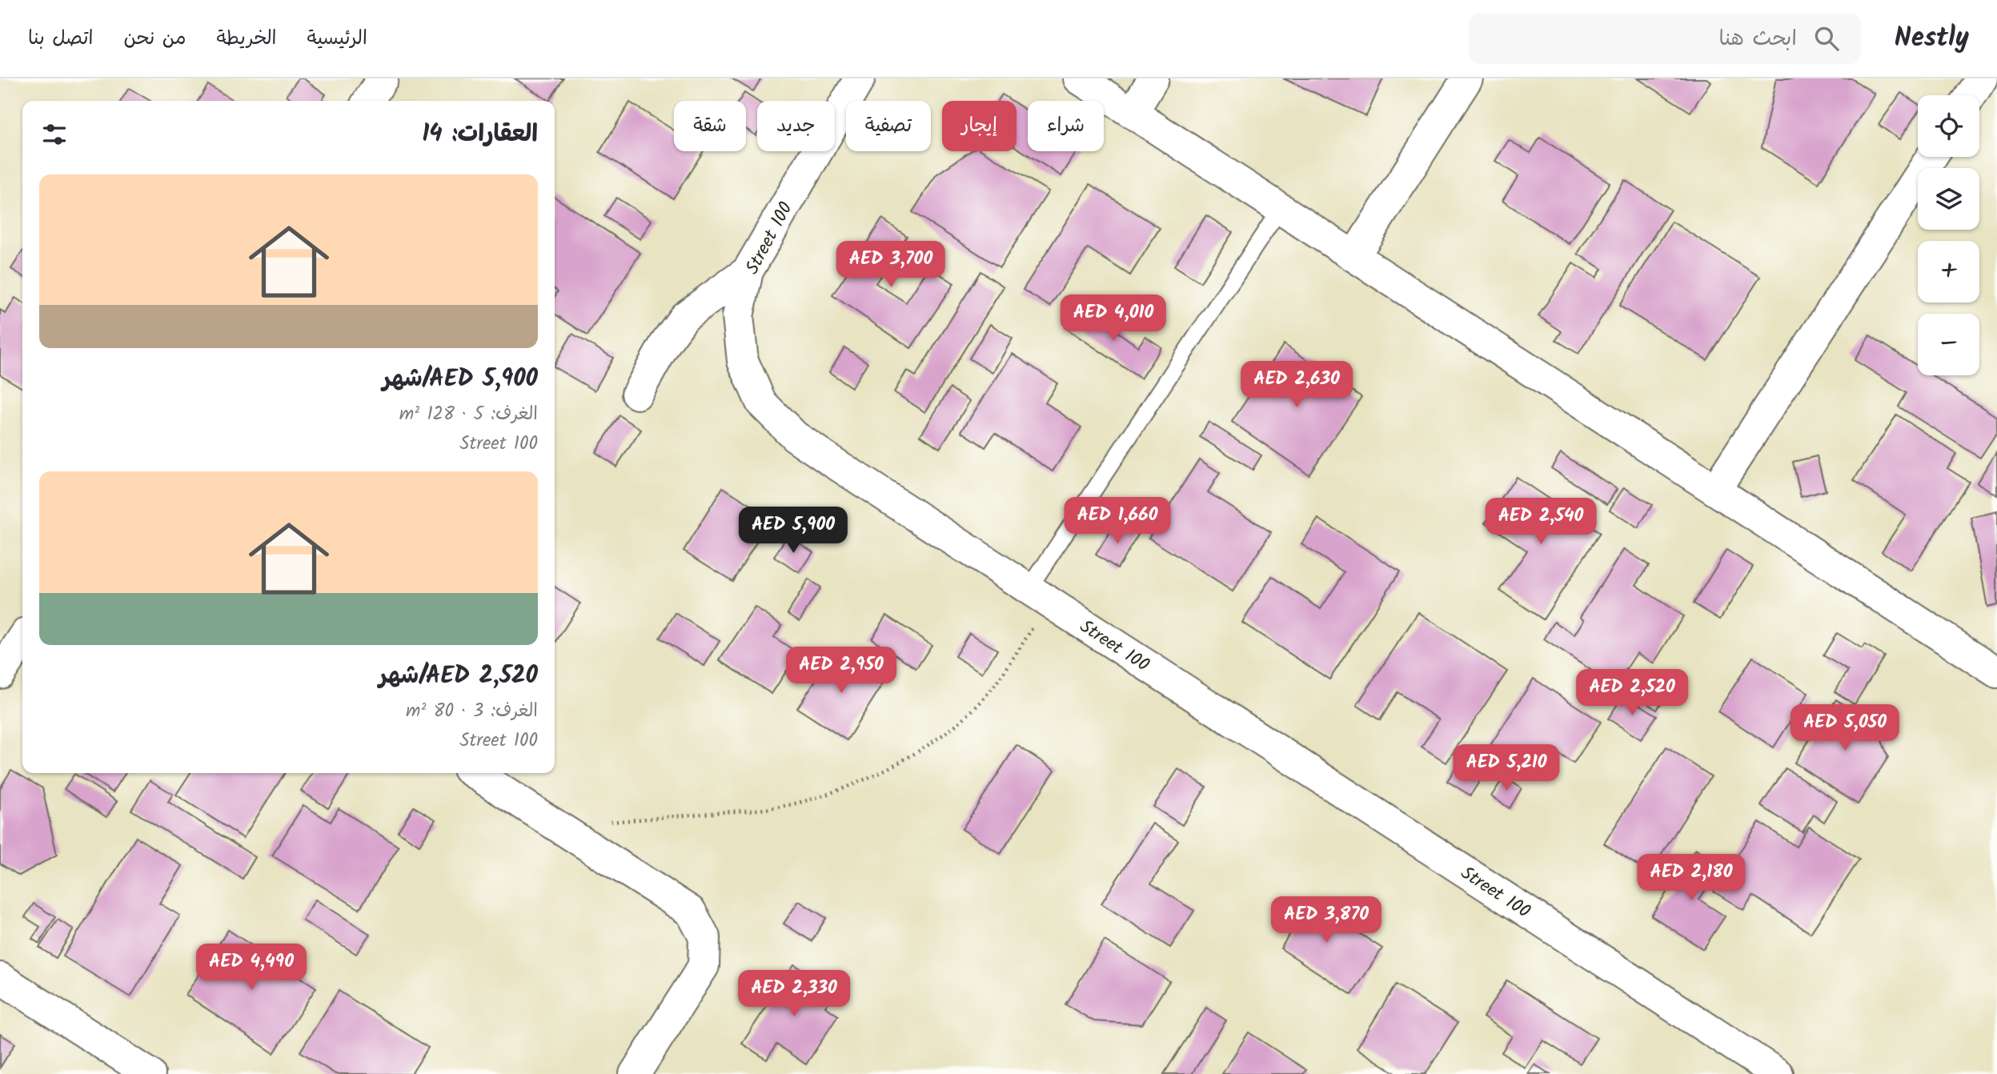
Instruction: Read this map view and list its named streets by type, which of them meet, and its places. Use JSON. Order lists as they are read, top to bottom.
{
  "streets": {
    "street": ["Street 100"]
  },
  "page": {
    "header": "Nestly",
    "search": "ابحث هنا",
    "nav": [
      "الرئيسية",
      "الخريطة",
      "من نحن",
      "اتصل بنا"
    ],
    "map_buttons": ["+", "−"],
    "chip": [
      "شراء",
      "إيجار",
      "تصفية",
      "جديد",
      "شقة"
    ],
    "heading": "العقارات: 14",
    "list": [
      {
        "name": "AED 5,900/شهر",
        "note": "الغرف: 5 · 128 m² · Street 100"
      },
      {
        "name": "AED 2,520/شهر",
        "note": "الغرف: 3 · 80 m² · Street 100"
      }
    ],
    "price": [
      "AED 3,700",
      "AED 4,010",
      "AED 2,630",
      "AED 1,660",
      "AED 2,540",
      "AED 5,900",
      "AED 2,950",
      "AED 2,520",
      "AED 5,050",
      "AED 5,210",
      "AED 2,180",
      "AED 3,870",
      "AED 4,490",
      "AED 2,330"
    ]
  }
}
